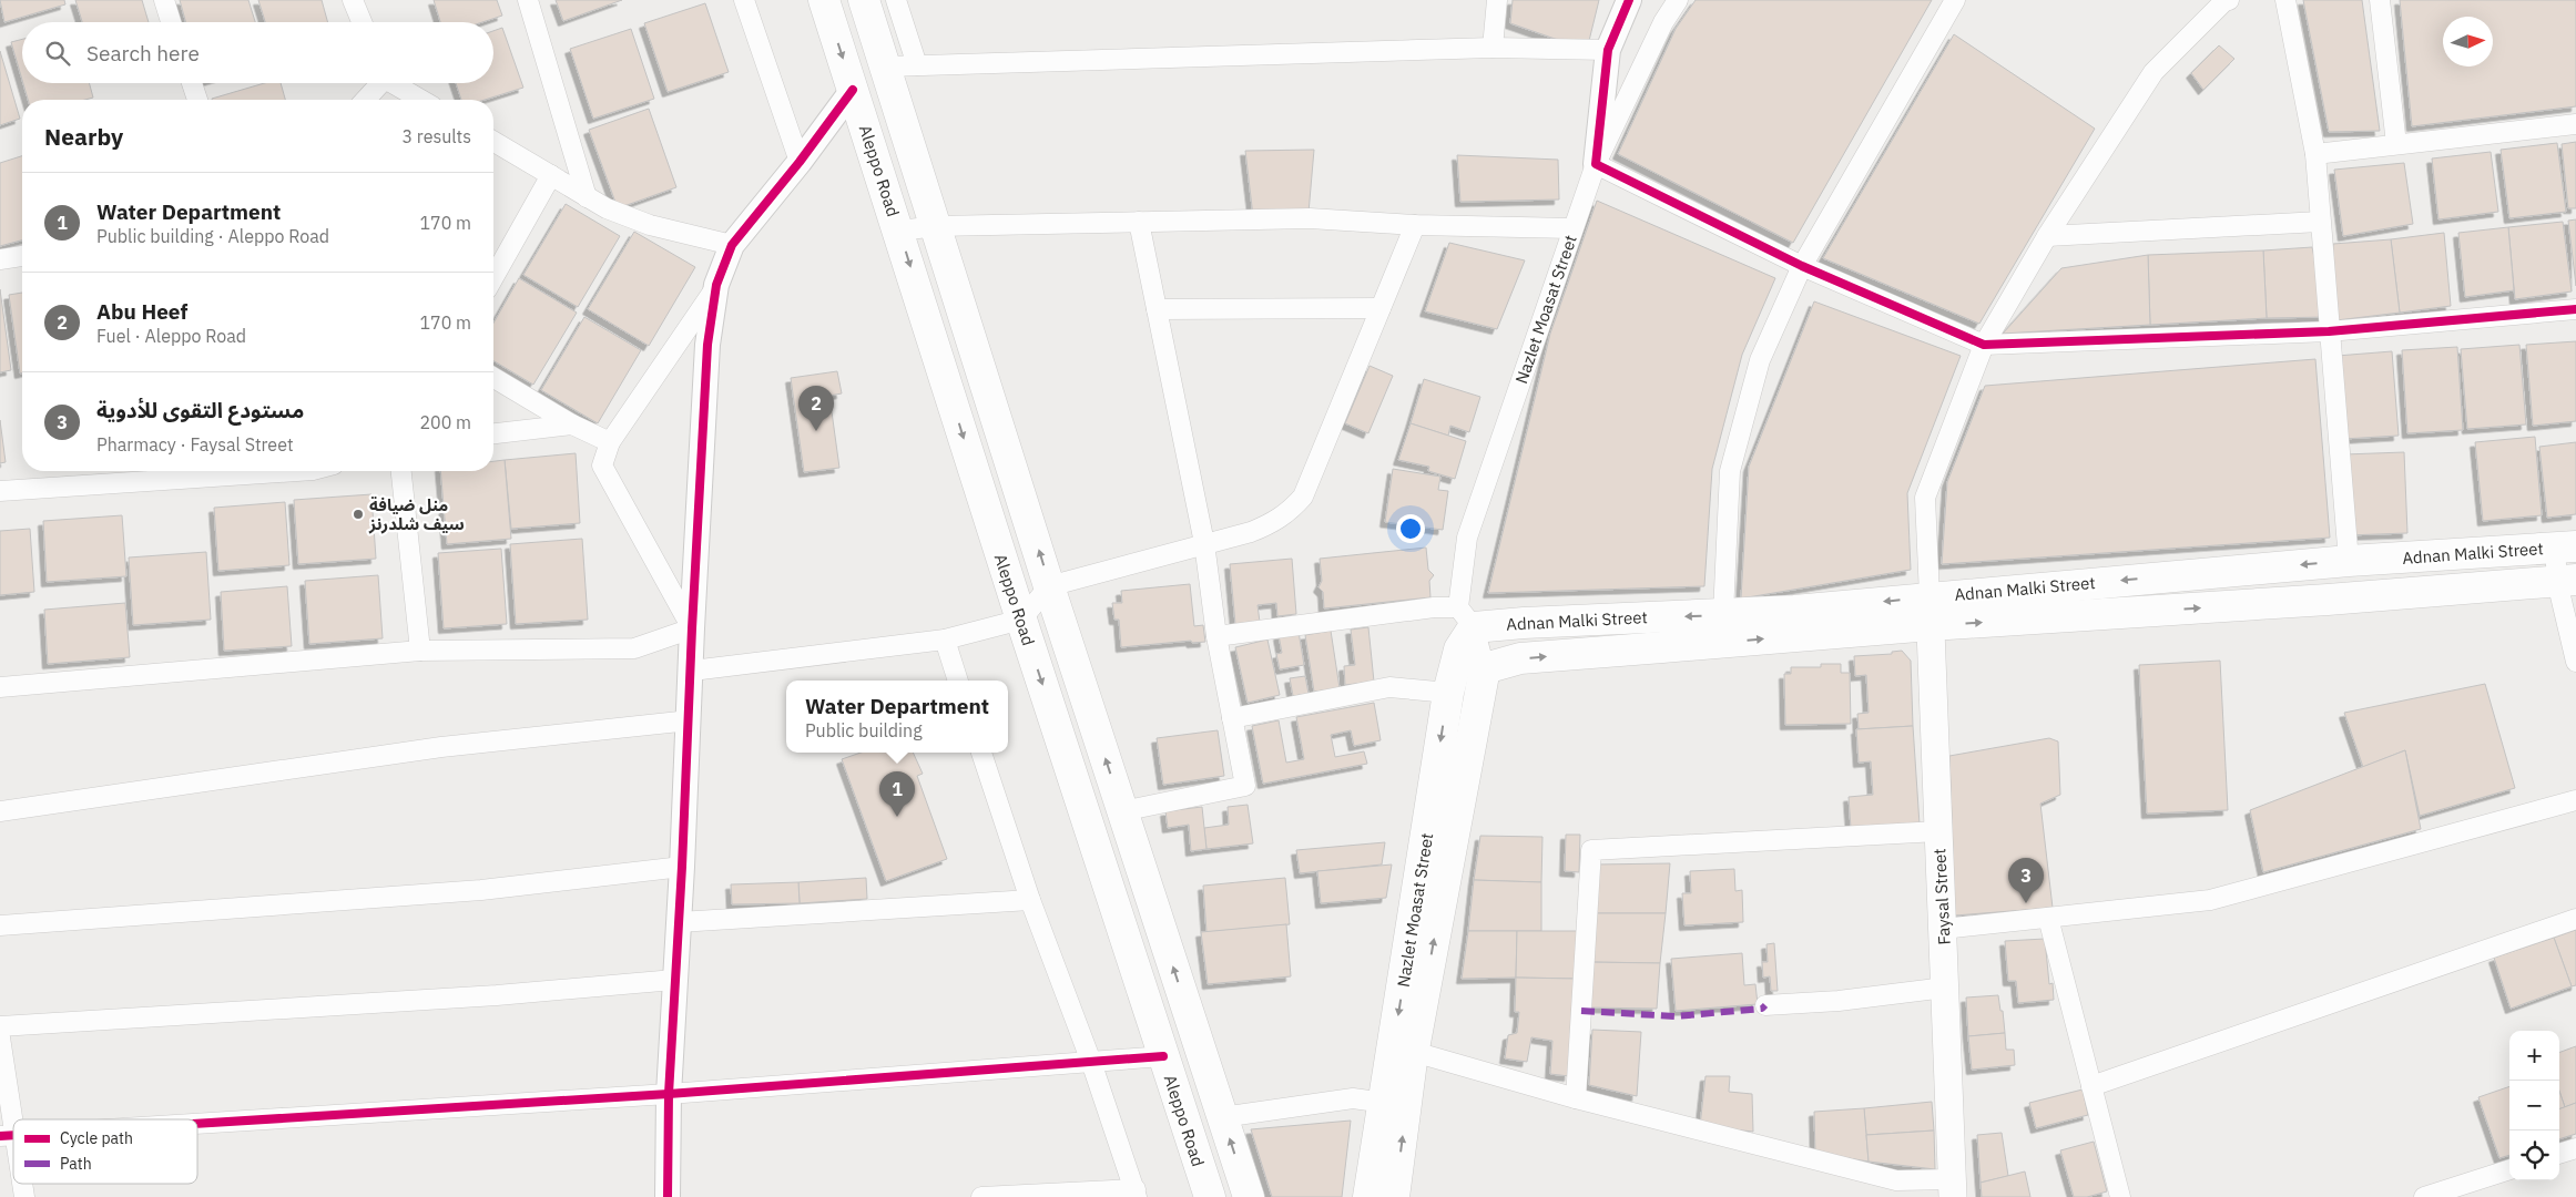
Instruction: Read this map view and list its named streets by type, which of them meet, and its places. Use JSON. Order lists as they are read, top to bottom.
{
  "streets": {
    "main road": [
      "Aleppo Road",
      "Nazlet Moasat Street",
      "Adnan Malki Street",
      "Faysal Street"
    ]
  },
  "crossings": [
    ["Nazlet Moasat Street", "Adnan Malki Street"],
    ["Adnan Malki Street", "Faysal Street"]
  ],
  "places": ["منل ضيافة سيف شلدرنز"],
  "legend": ["Cycle path", "Path"],
  "north": "right",
  "page": {
    "search": "Search here",
    "heading": ["Nearby", "3 results"],
    "list": [
      {
        "mark": "1",
        "name": "Water Department",
        "note": "Public building · Aleppo Road",
        "value": "170 m"
      },
      {
        "mark": "2",
        "name": "Abu Heef",
        "note": "Fuel · Aleppo Road",
        "value": "170 m"
      },
      {
        "mark": "3",
        "name": "مستودع التقوى للأدوية",
        "note": "Pharmacy · Faysal Street",
        "value": "200 m"
      }
    ],
    "pins": ["2", "1", "3"],
    "popup": ["Water Department", "Public building"],
    "map_buttons": ["+", "−"]
  }
}
